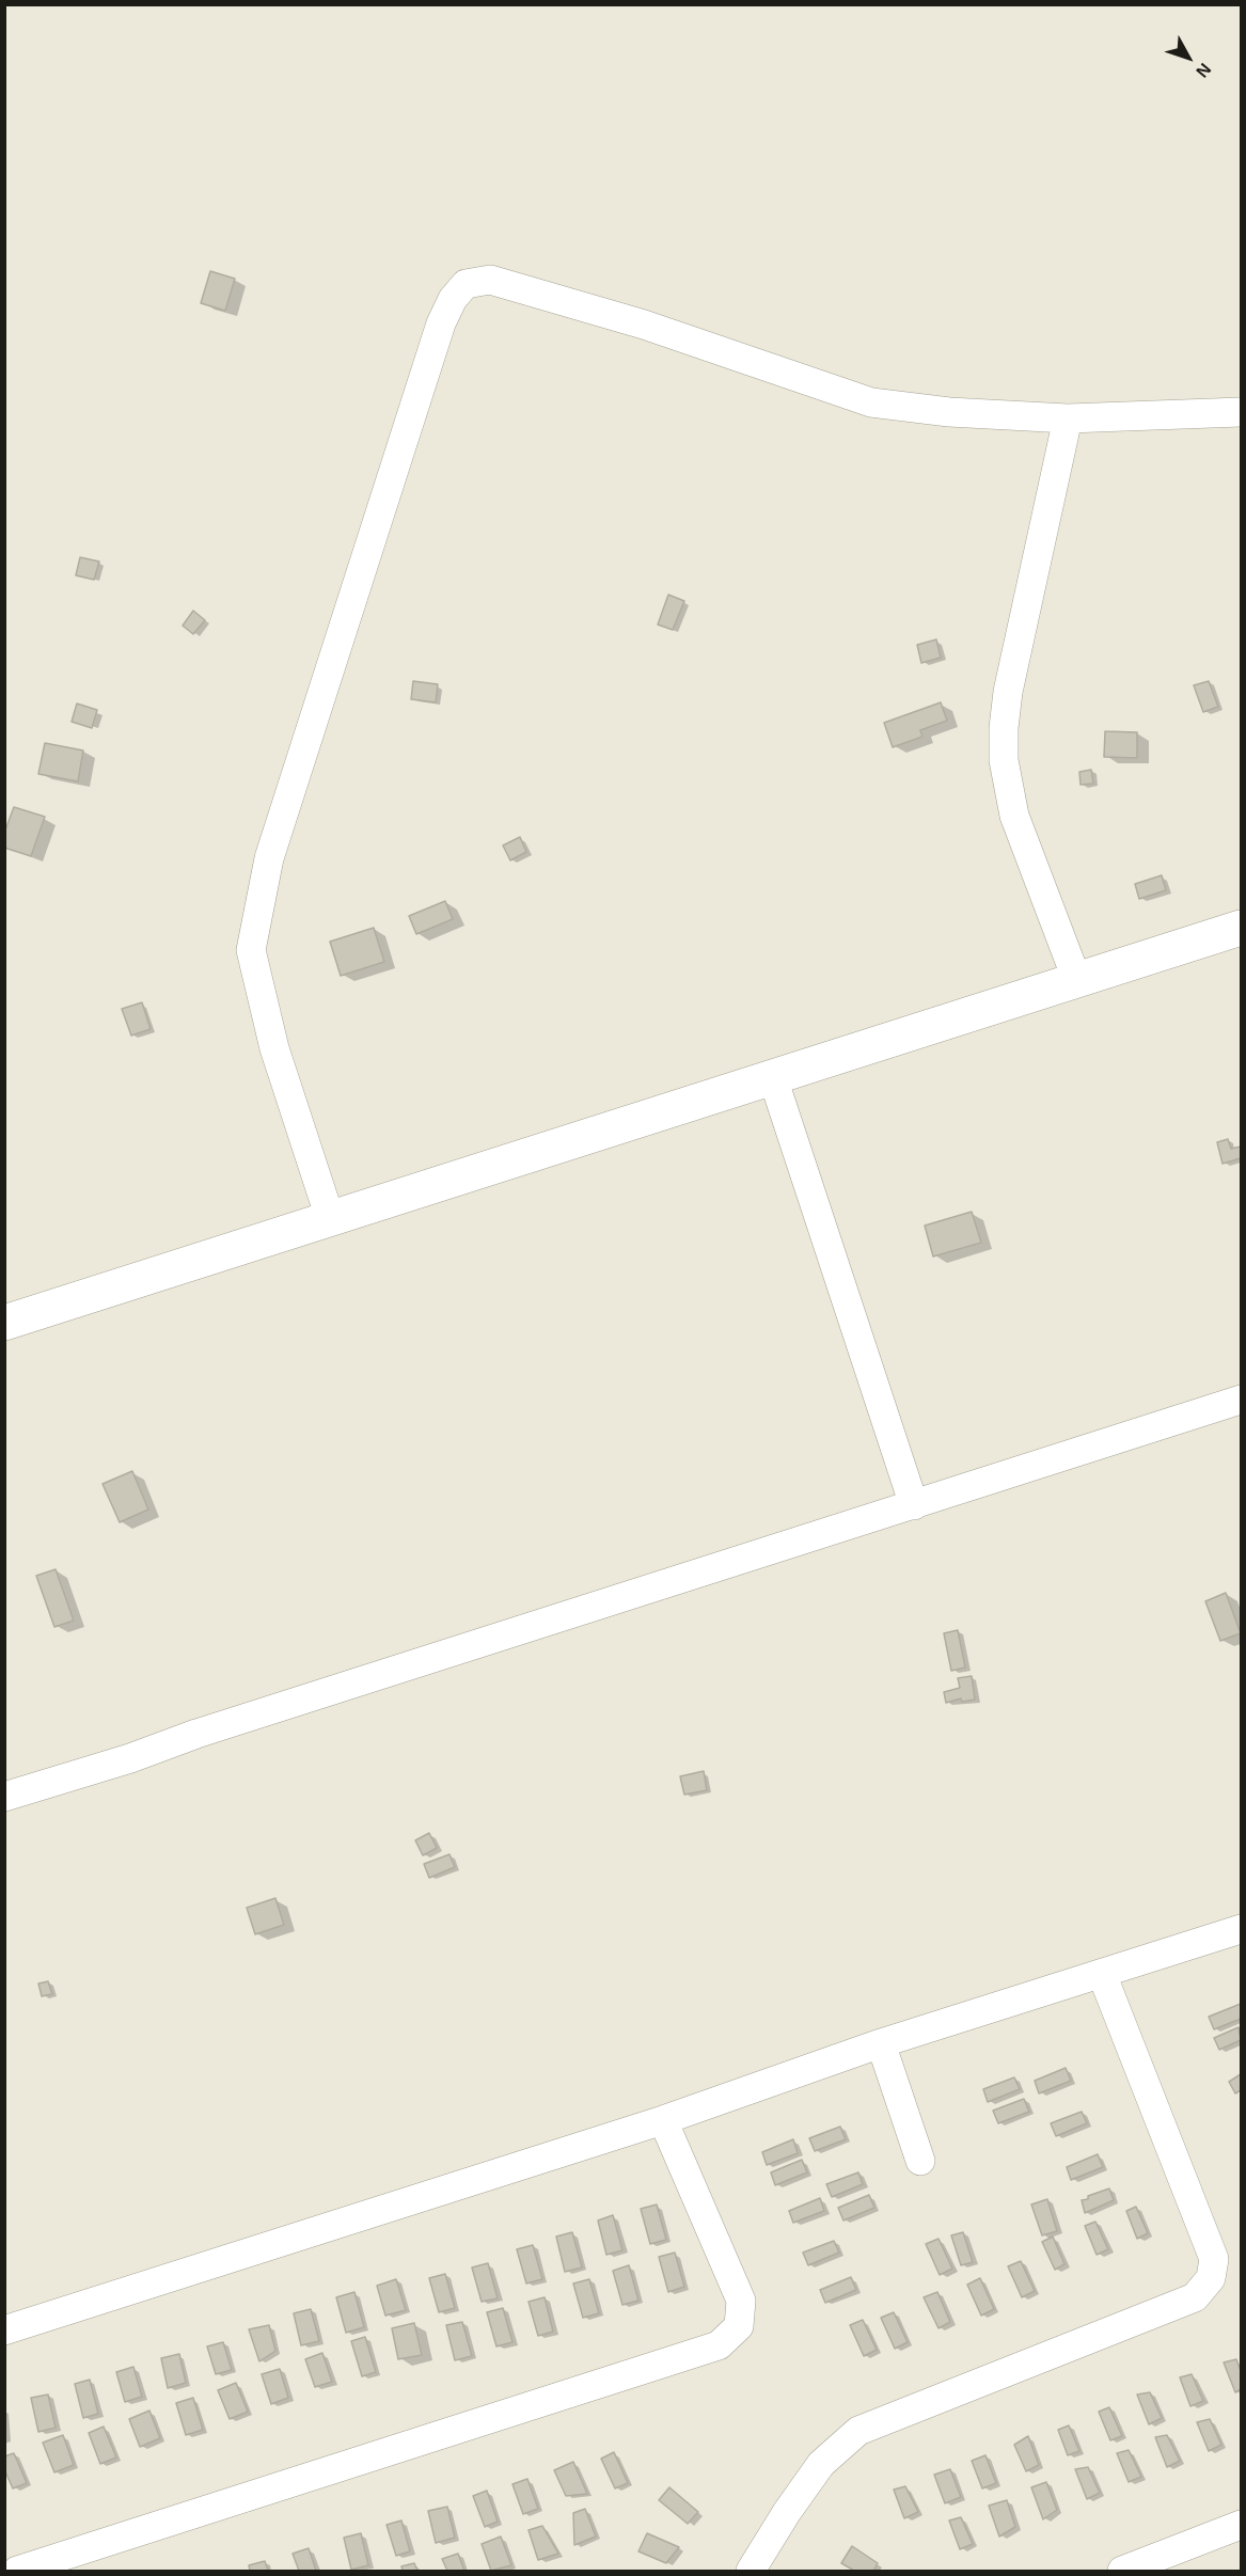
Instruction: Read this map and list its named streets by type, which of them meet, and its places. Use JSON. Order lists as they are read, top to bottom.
{
  "north": "bottom right"
}
